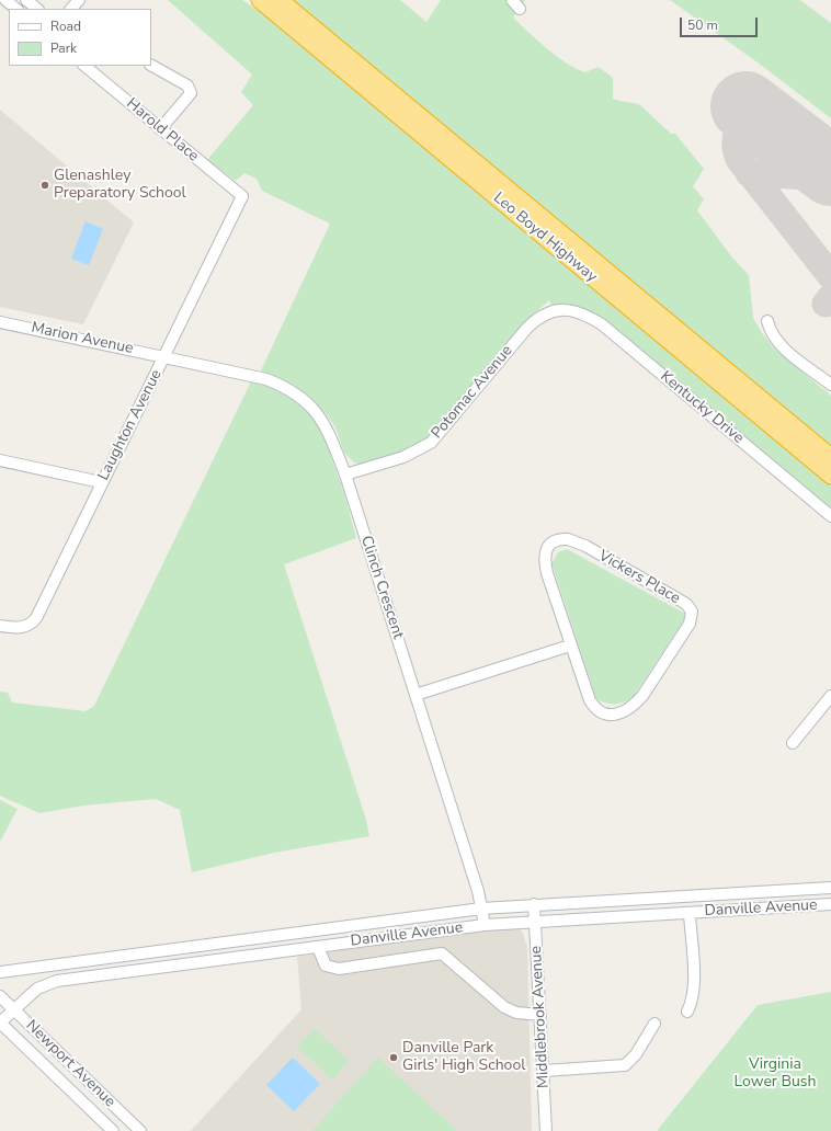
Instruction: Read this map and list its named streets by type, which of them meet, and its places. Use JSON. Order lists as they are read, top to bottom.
{
  "streets": {
    "highway": ["Leo Boyd Highway"],
    "street": [
      "Harold Place",
      "Marion Avenue",
      "Potomac Avenue",
      "Kentucky Drive",
      "Laughton Avenue",
      "Vickers Place",
      "Clinch Crescent",
      "Danville Avenue",
      "Middlebrook Avenue",
      "Newport Avenue"
    ]
  },
  "crossings": [
    ["Harold Place", "Laughton Avenue"],
    ["Marion Avenue", "Laughton Avenue"],
    ["Marion Avenue", "Clinch Crescent"],
    ["Potomac Avenue", "Kentucky Drive"],
    ["Potomac Avenue", "Clinch Crescent"],
    ["Laughton Avenue", "Clinch Crescent"],
    ["Clinch Crescent", "Danville Avenue"],
    ["Danville Avenue", "Middlebrook Avenue"],
    ["Danville Avenue", "Newport Avenue"]
  ],
  "parks": ["Virginia Lower Bush"],
  "places": ["Glenashley Preparatory School", "Danville Park Girls' High School"],
  "legend": ["Road", "Park"],
  "scale_bar": "50 m"
}
